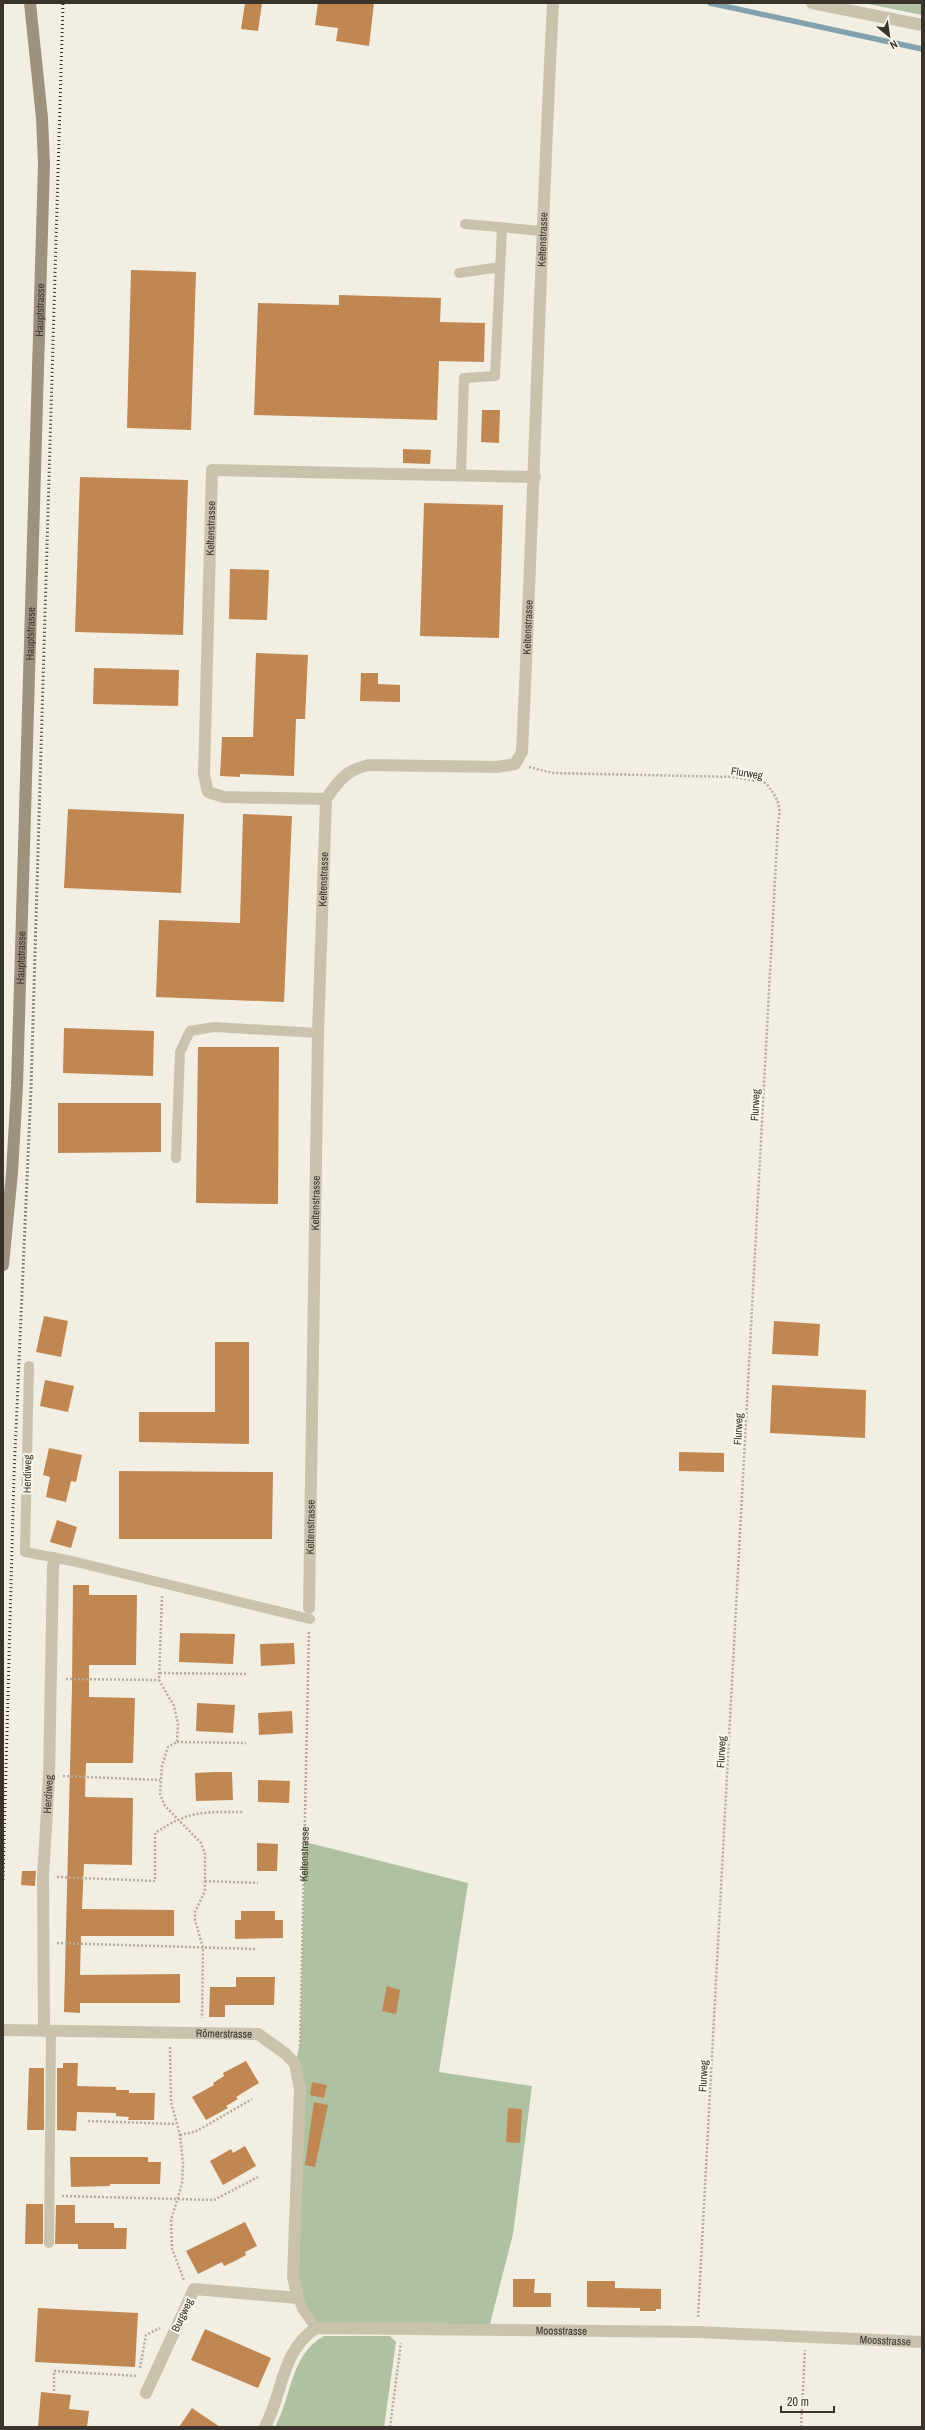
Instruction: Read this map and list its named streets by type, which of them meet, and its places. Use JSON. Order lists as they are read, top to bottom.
{
  "streets": {
    "main road": ["Hauptstrasse"],
    "street": [
      "Keltenstrasse",
      "Herdiweg",
      "Römerstrasse",
      "Burgweg",
      "Moosstrasse"
    ],
    "path": ["Flurweg"]
  },
  "crossings": [
    ["Keltenstrasse", "Flurweg"],
    ["Keltenstrasse", "Herdiweg"],
    ["Keltenstrasse", "Römerstrasse"],
    ["Flurweg", "Moosstrasse"],
    ["Herdiweg", "Römerstrasse"]
  ],
  "scale_bar": "20 m",
  "north": "bottom right"
}
